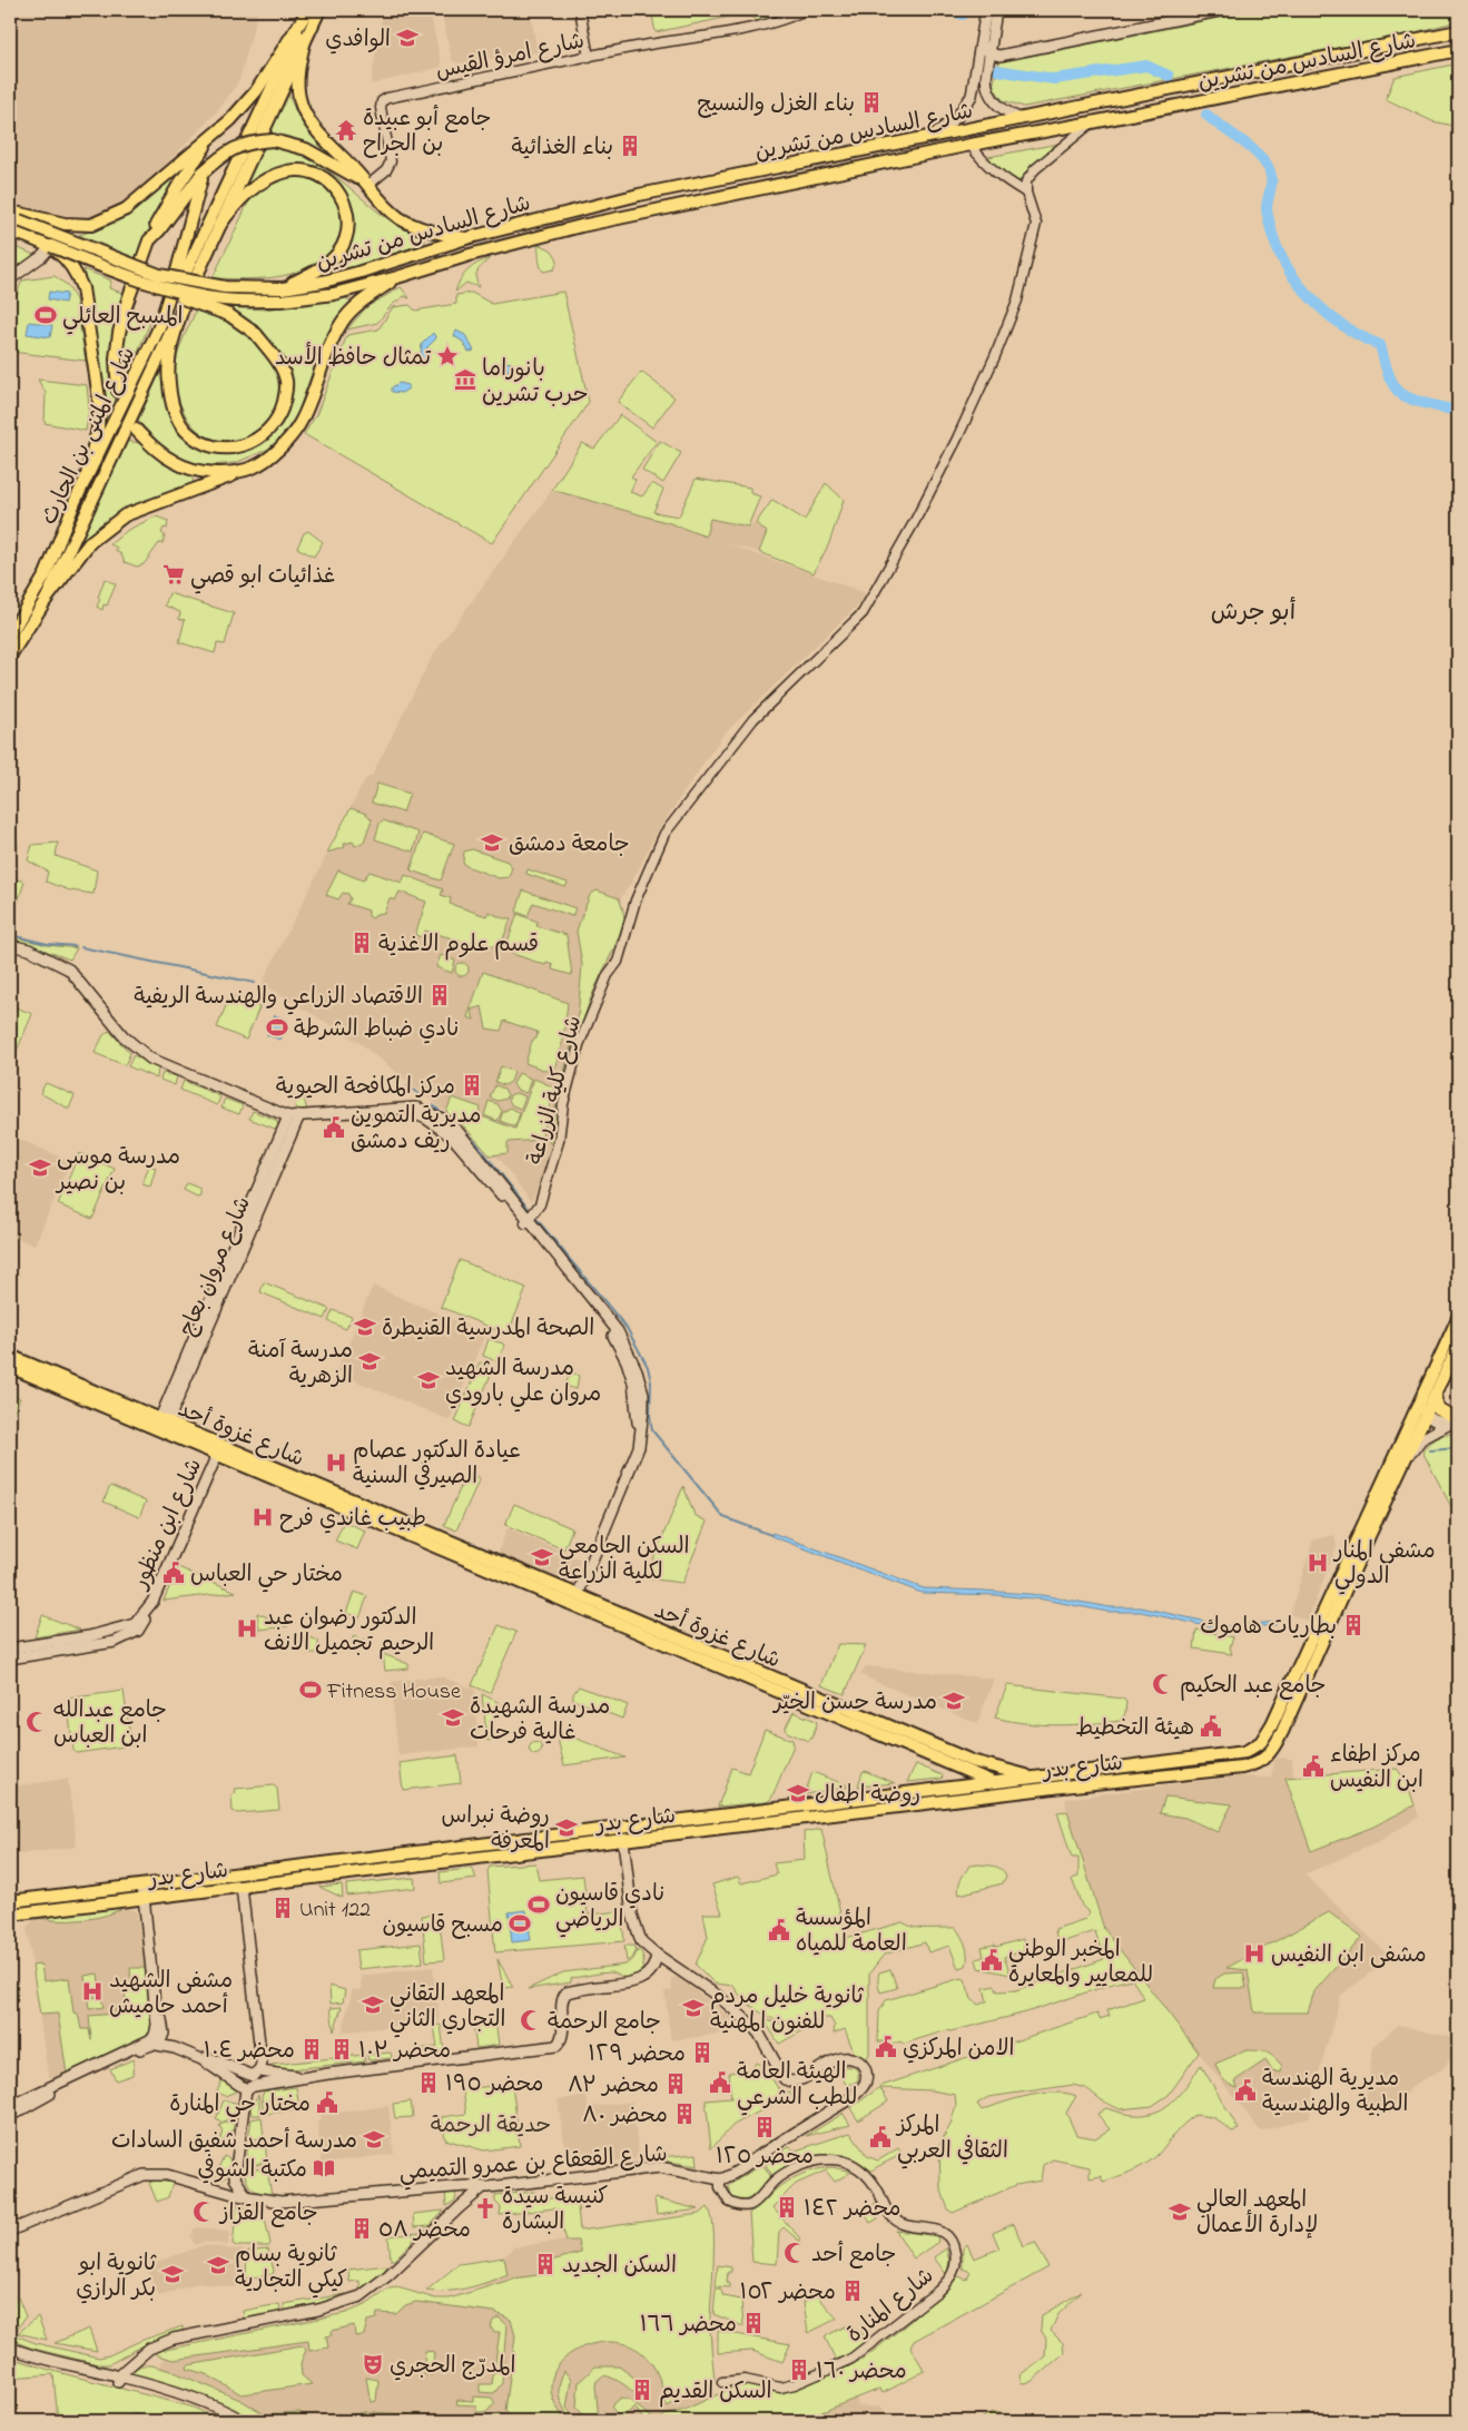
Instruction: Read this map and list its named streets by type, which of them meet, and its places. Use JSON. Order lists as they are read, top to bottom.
{
  "streets": {
    "main road": [
      "شارع السادس من تشرين",
      "شارع المثنى بن الحارث",
      "شارع مروان بعاج",
      "شارع غزوة أحد",
      "شارع ابن منظور",
      "شارع بدر",
      "شارع القعقاع بن عمرو التميمي"
    ],
    "street": ["شارع امرؤ القيس", "شارع كلية الزراعة", "شارع المنارة"]
  },
  "crossings": [
    ["شارع مروان بعاج", "شارع غزوة أحد"],
    ["شارع غزوة أحد", "شارع ابن منظور"],
    ["شارع غزوة أحد", "شارع بدر"],
    ["شارع القعقاع بن عمرو التميمي", "شارع المنارة"]
  ],
  "districts": ["أبو جرش"],
  "parks": ["حديقة الرحمة"],
  "places": {
    "school or university": [
      "الوافدي",
      "جامعة دمشق",
      "مدرسة موسى بن نصير",
      "الصحة المدرسية القنيطرة",
      "مدرسة آمنة الزهرية",
      "مدرسة الشهيد مروان علي بارودي",
      "السكن الجامعي لكلية الزراعة",
      "مدرسة حسن الخيّر",
      "مدرسة الشهيدة غالية فرحات",
      "روضة اطفال",
      "روضة نبراس المعرفة",
      "المعهد التقاني التجاري الثاني",
      "ثانوية خليل مردم للفنون المهنية",
      "مدرسة أحمد شفيق السادات",
      "المعهد العالي لإدارة الأعمال",
      "ثانوية بسام كيكي التجارية",
      "ثانوية ابو بكر الرازي"
    ],
    "building": [
      "بناء الغزل والنسيج",
      "بناء الغذائية",
      "قسم علوم الاغذية",
      "الاقتصاد الزراعي والهندسة الريفية",
      "مركز المكافحة الحيوية",
      "بطاريات هاموك",
      "Unit 122",
      "محضر ١٠٤",
      "محضر ١٠٣",
      "محضر ١٢٩",
      "محضر ١٩٥",
      "محضر ٨٣",
      "محضر ٨٠",
      "محضر ١٢٥",
      "محضر ١٤٢",
      "محضر ٥٨",
      "السكن الجديد",
      "محضر ١٥٢",
      "محضر ١٦٦",
      "محضر ١٦٠",
      "السكن القديم"
    ],
    "temple": ["جامع أبو عبيدة بن الجراح"],
    "sports": [
      "المسبح العائلي",
      "نادي ضباط الشرطة",
      "Fitness House",
      "نادي قاسيون الرياضي",
      "مسبح قاسيون"
    ],
    "place": ["تمثال حافظ الأسد"],
    "museum": ["بانوراما حرب تشرين"],
    "supermarket": ["غذائيات ابو قصي"],
    "public building": [
      "مديرية التموين ريف دمشق",
      "مختار حي العباس",
      "هيئة التخطيط",
      "مركز اطفاء ابن النفيس",
      "المؤسسة العامة للمياه",
      "المخبر الوطني للمعايير والمعايرة",
      "الامن المركزي",
      "الهيئة العامة للطب الشرعي",
      "مديرية الهندسة الطبية والهندسية",
      "مختار حي المنارة",
      "المركز الثقافي العربي"
    ],
    "hospital": [
      "عيادة الدكتور عصام الصيرفي السنية",
      "طبيب غاندي فرح",
      "مشفى المنار الدولي",
      "الدكتور رضوان عبد الرحيم تجميل الانف",
      "مشفى ابن النفيس",
      "مشفى الشهيد أحمد حاميش"
    ],
    "mosque": [
      "جامع عبد الحكيم",
      "جامع عبدالله ابن العباس",
      "جامع الرحمة",
      "جامع القزاز",
      "جامع أحد"
    ],
    "library": ["مكتبة الشوفي"],
    "church": ["كنيسة سيدة البشارة"],
    "theatre": ["المدرّج الحجري"]
  }
}
